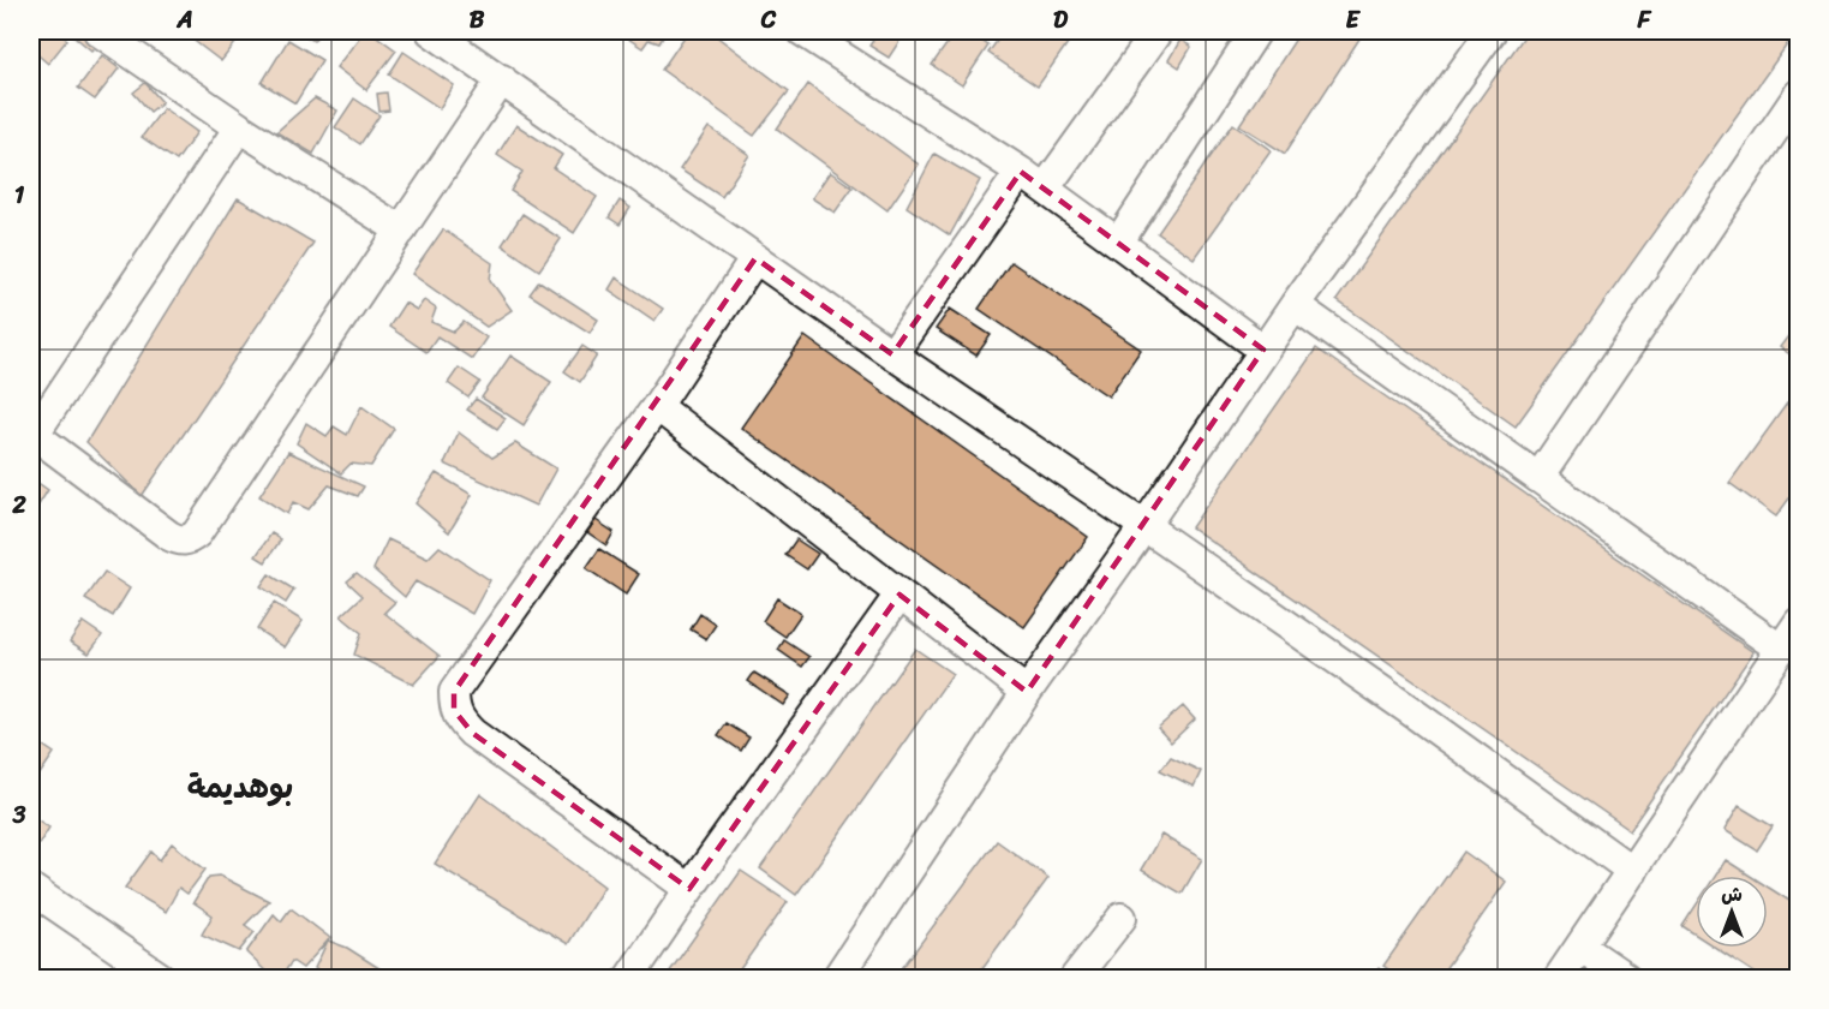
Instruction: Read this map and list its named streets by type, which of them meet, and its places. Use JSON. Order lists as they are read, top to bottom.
{
  "districts": ["بوهديمة"],
  "north": "top",
  "grid": {
    "columns": [
      "A",
      "B",
      "C",
      "D",
      "E",
      "F"
    ],
    "rows": ["1", "2", "3"]
  }
}
